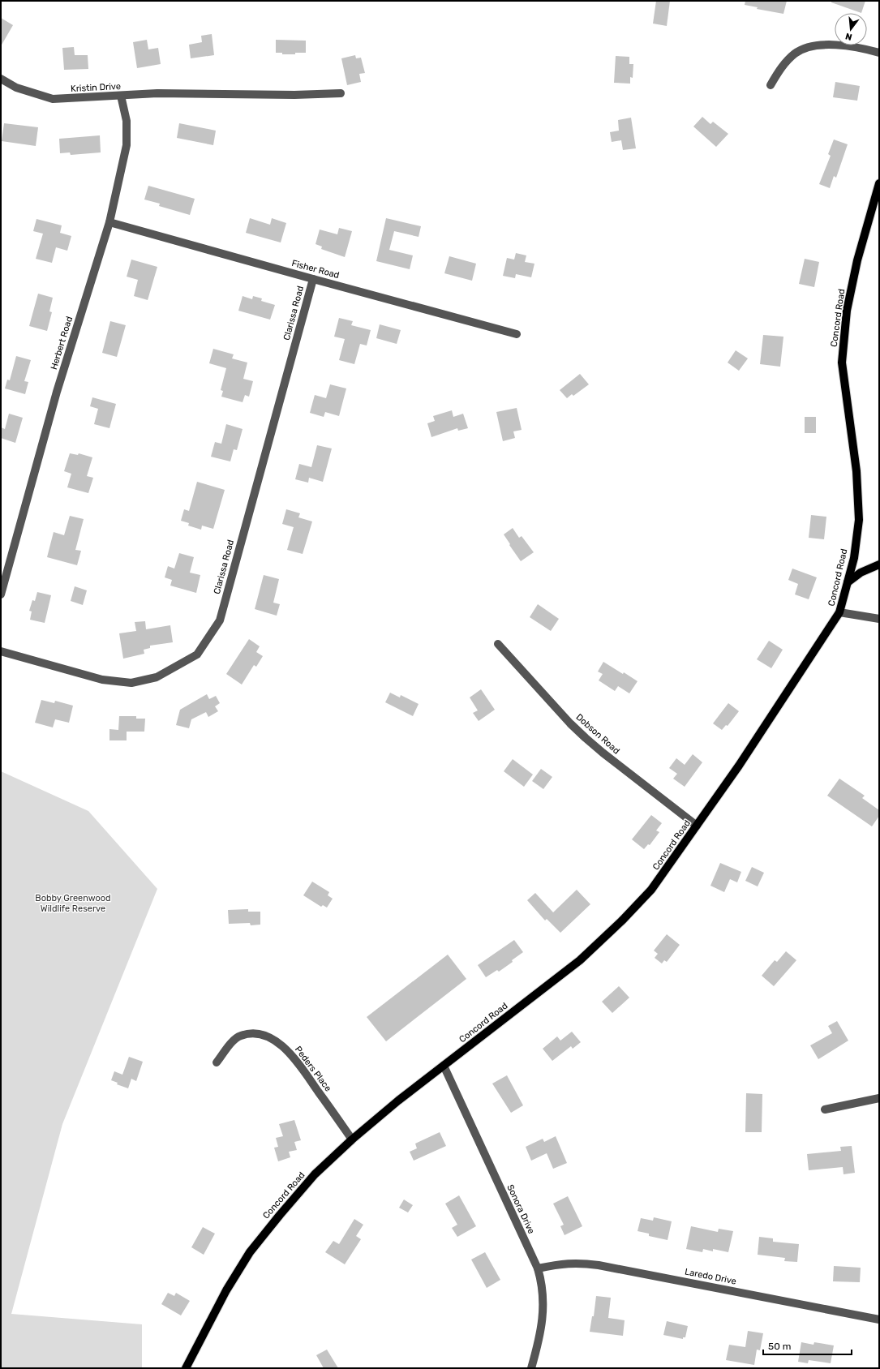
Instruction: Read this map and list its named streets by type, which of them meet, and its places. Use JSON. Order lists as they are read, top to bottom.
{
  "streets": {
    "main road": ["Concord Road"],
    "street": [
      "Kristin Drive",
      "Fisher Road",
      "Clarissa Road",
      "Herbert Road",
      "Dobson Road",
      "Peders Place",
      "Sonora Drive",
      "Laredo Drive"
    ]
  },
  "crossings": [
    ["Kristin Drive", "Herbert Road"],
    ["Fisher Road", "Clarissa Road"],
    ["Fisher Road", "Herbert Road"],
    ["Concord Road", "Dobson Road"],
    ["Concord Road", "Peders Place"],
    ["Concord Road", "Sonora Drive"],
    ["Sonora Drive", "Laredo Drive"]
  ],
  "parks": ["Bobby Greenwood Wildlife Reserve"],
  "scale_bar": "50 m",
  "north": "bottom"
}
